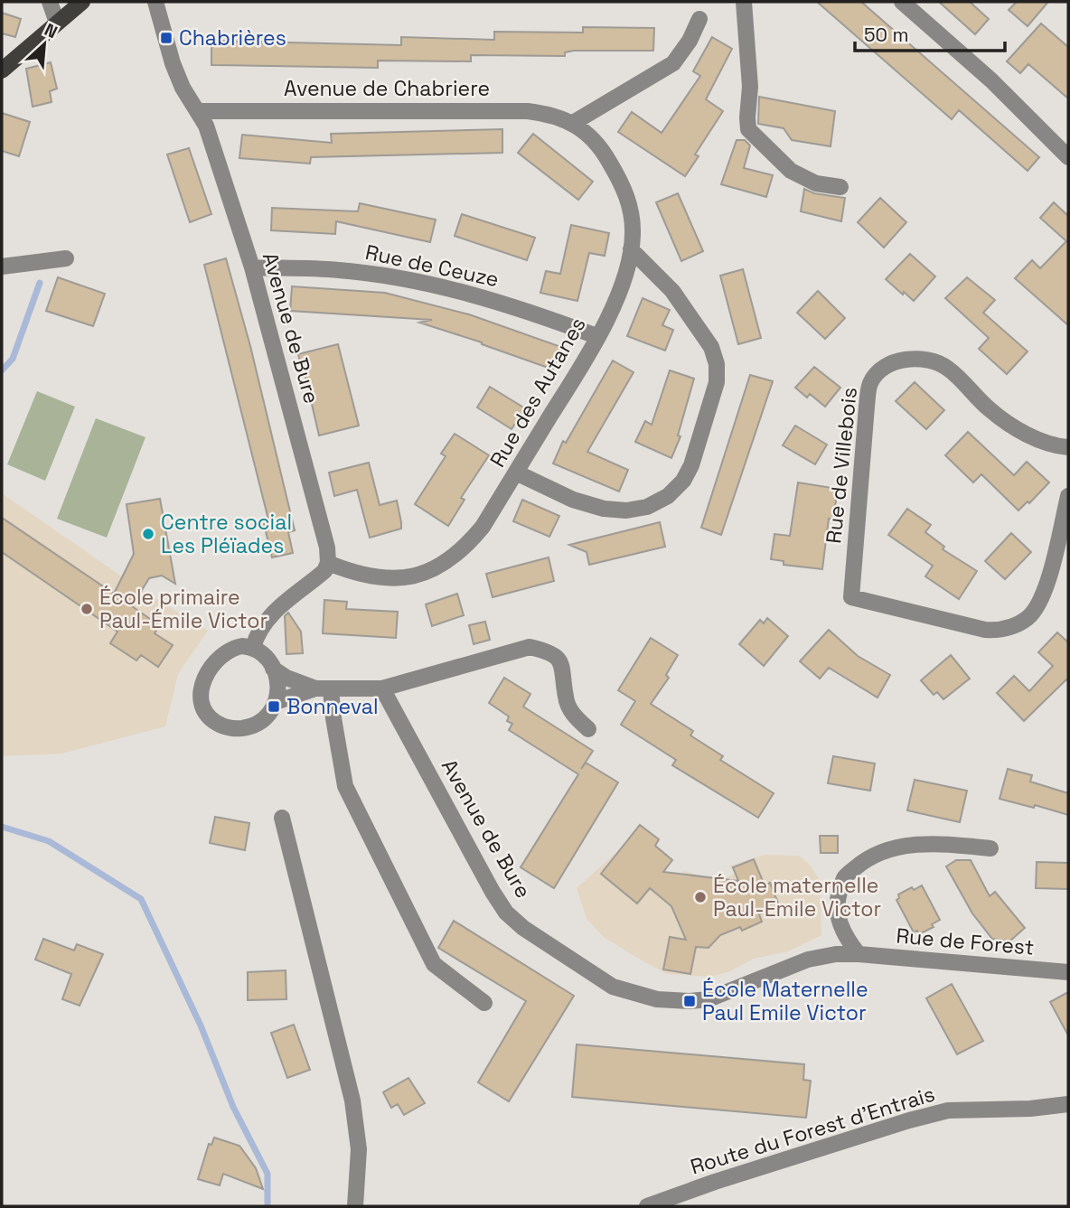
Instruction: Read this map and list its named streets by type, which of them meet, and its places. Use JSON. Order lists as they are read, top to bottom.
{
  "streets": {
    "street": [
      "Avenue de Chabriere",
      "Rue de Ceuze",
      "Avenue de Bure",
      "Rue des Autanes",
      "Rue de Villebois",
      "Rue de Forest",
      "Route du Forest d'Entrais"
    ]
  },
  "crossings": [
    ["Avenue de Chabriere", "Avenue de Bure"],
    ["Avenue de Chabriere", "Rue des Autanes"],
    ["Rue de Ceuze", "Avenue de Bure"],
    ["Rue de Ceuze", "Rue des Autanes"],
    ["Avenue de Bure", "Rue des Autanes"],
    ["Avenue de Bure", "Rue de Forest"]
  ],
  "places": {
    "transit": ["Chabrières", "Bonneval", "École Maternelle Paul Emile Victor"],
    "other": ["Centre social Les Pléïades", "École primaire Paul-Émile Victor", "École maternelle Paul-Emile Victor"]
  },
  "scale_bar": "50 m",
  "north": "top right"
}
